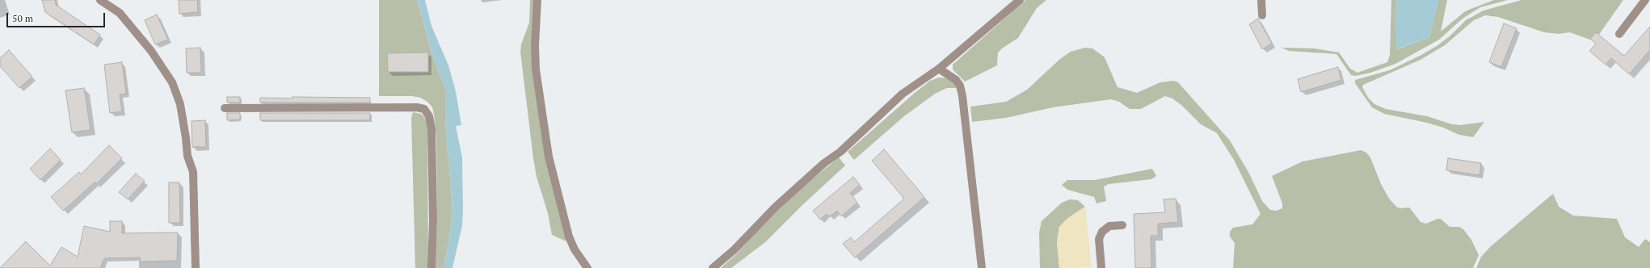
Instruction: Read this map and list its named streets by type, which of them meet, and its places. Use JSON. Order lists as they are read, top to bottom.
{
  "scale_bar": "50 m"
}
